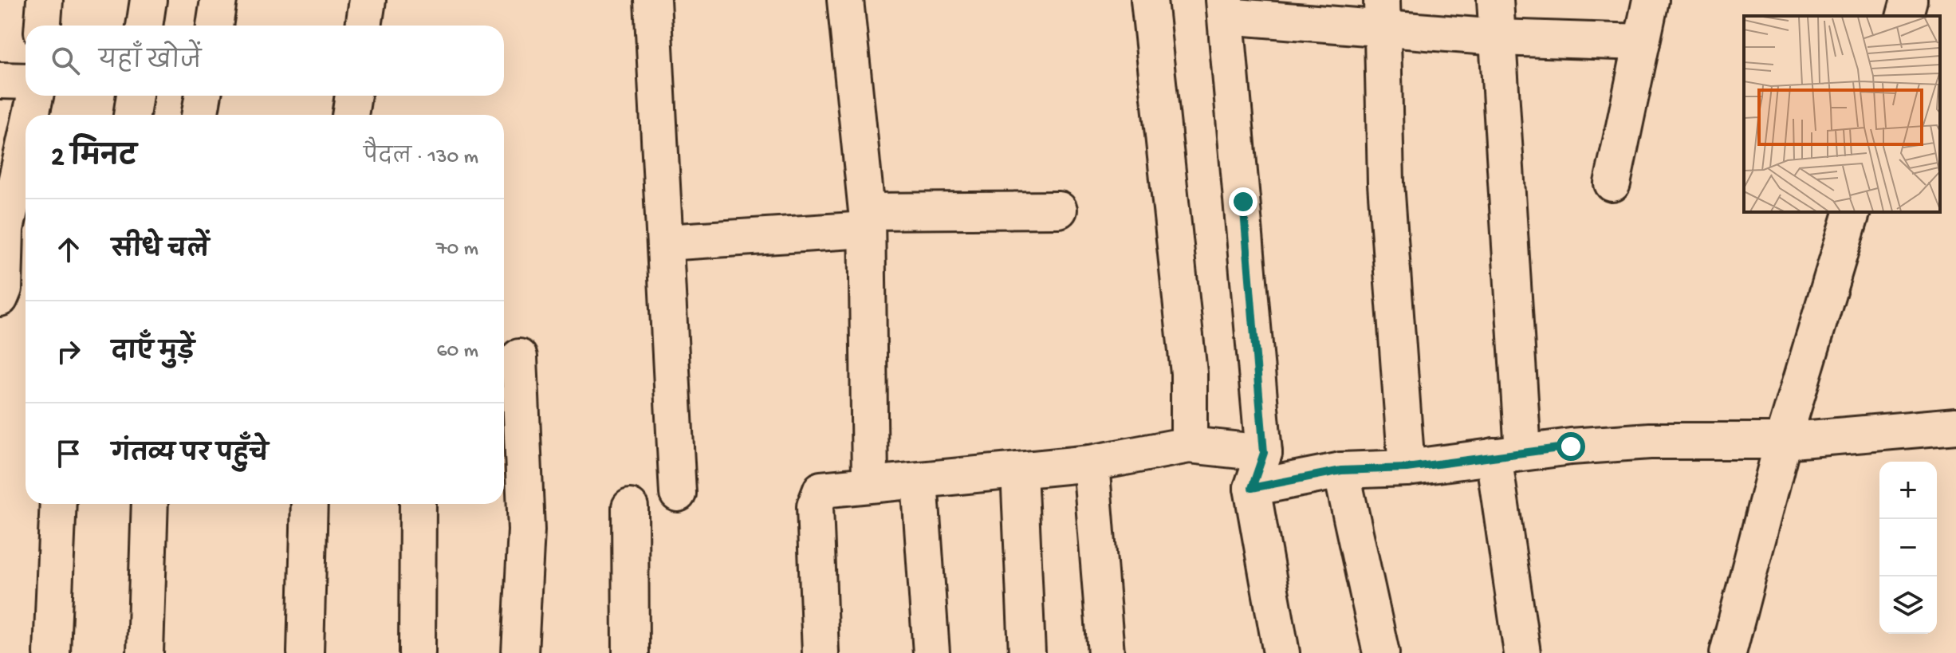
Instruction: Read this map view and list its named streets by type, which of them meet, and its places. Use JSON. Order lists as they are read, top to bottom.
{
  "page": {
    "search": "यहाँ खोजें",
    "heading": ["2 मिनट", "पैदल · 130 m"],
    "list": [
      ["सीधे चलें", "70 m"],
      ["दाएँ मुड़ें", "60 m"],
      "गंतव्य पर पहुँचे"
    ],
    "map_buttons": ["+", "−"]
  }
}
